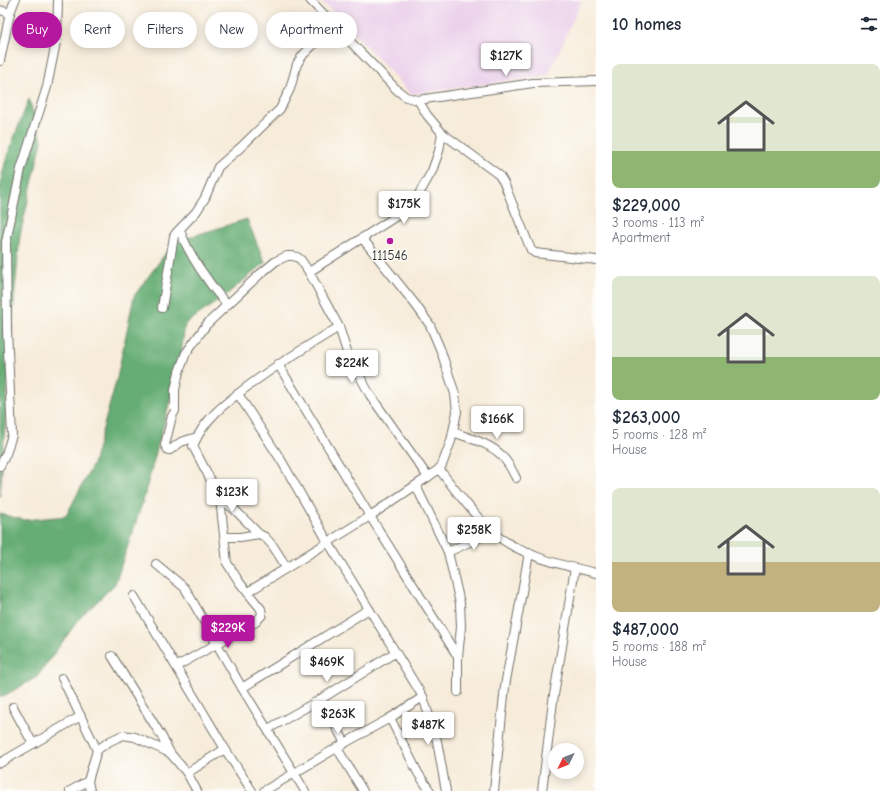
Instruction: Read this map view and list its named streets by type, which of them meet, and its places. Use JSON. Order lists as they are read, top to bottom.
{
  "places": ["111546"],
  "north": "bottom left",
  "page": {
    "heading": "10 homes",
    "chip": [
      "Buy",
      "Rent",
      "Filters",
      "New",
      "Apartment"
    ],
    "price": [
      "$127K",
      "$175K",
      "$224K",
      "$166K",
      "$123K",
      "$258K",
      "$229K",
      "$469K",
      "$263K",
      "$487K"
    ],
    "list": [
      {
        "name": "$229,000",
        "note": "3 rooms · 113 m² · Apartment"
      },
      {
        "name": "$263,000",
        "note": "5 rooms · 128 m² · House"
      },
      {
        "name": "$487,000",
        "note": "5 rooms · 188 m² · House"
      }
    ]
  }
}
